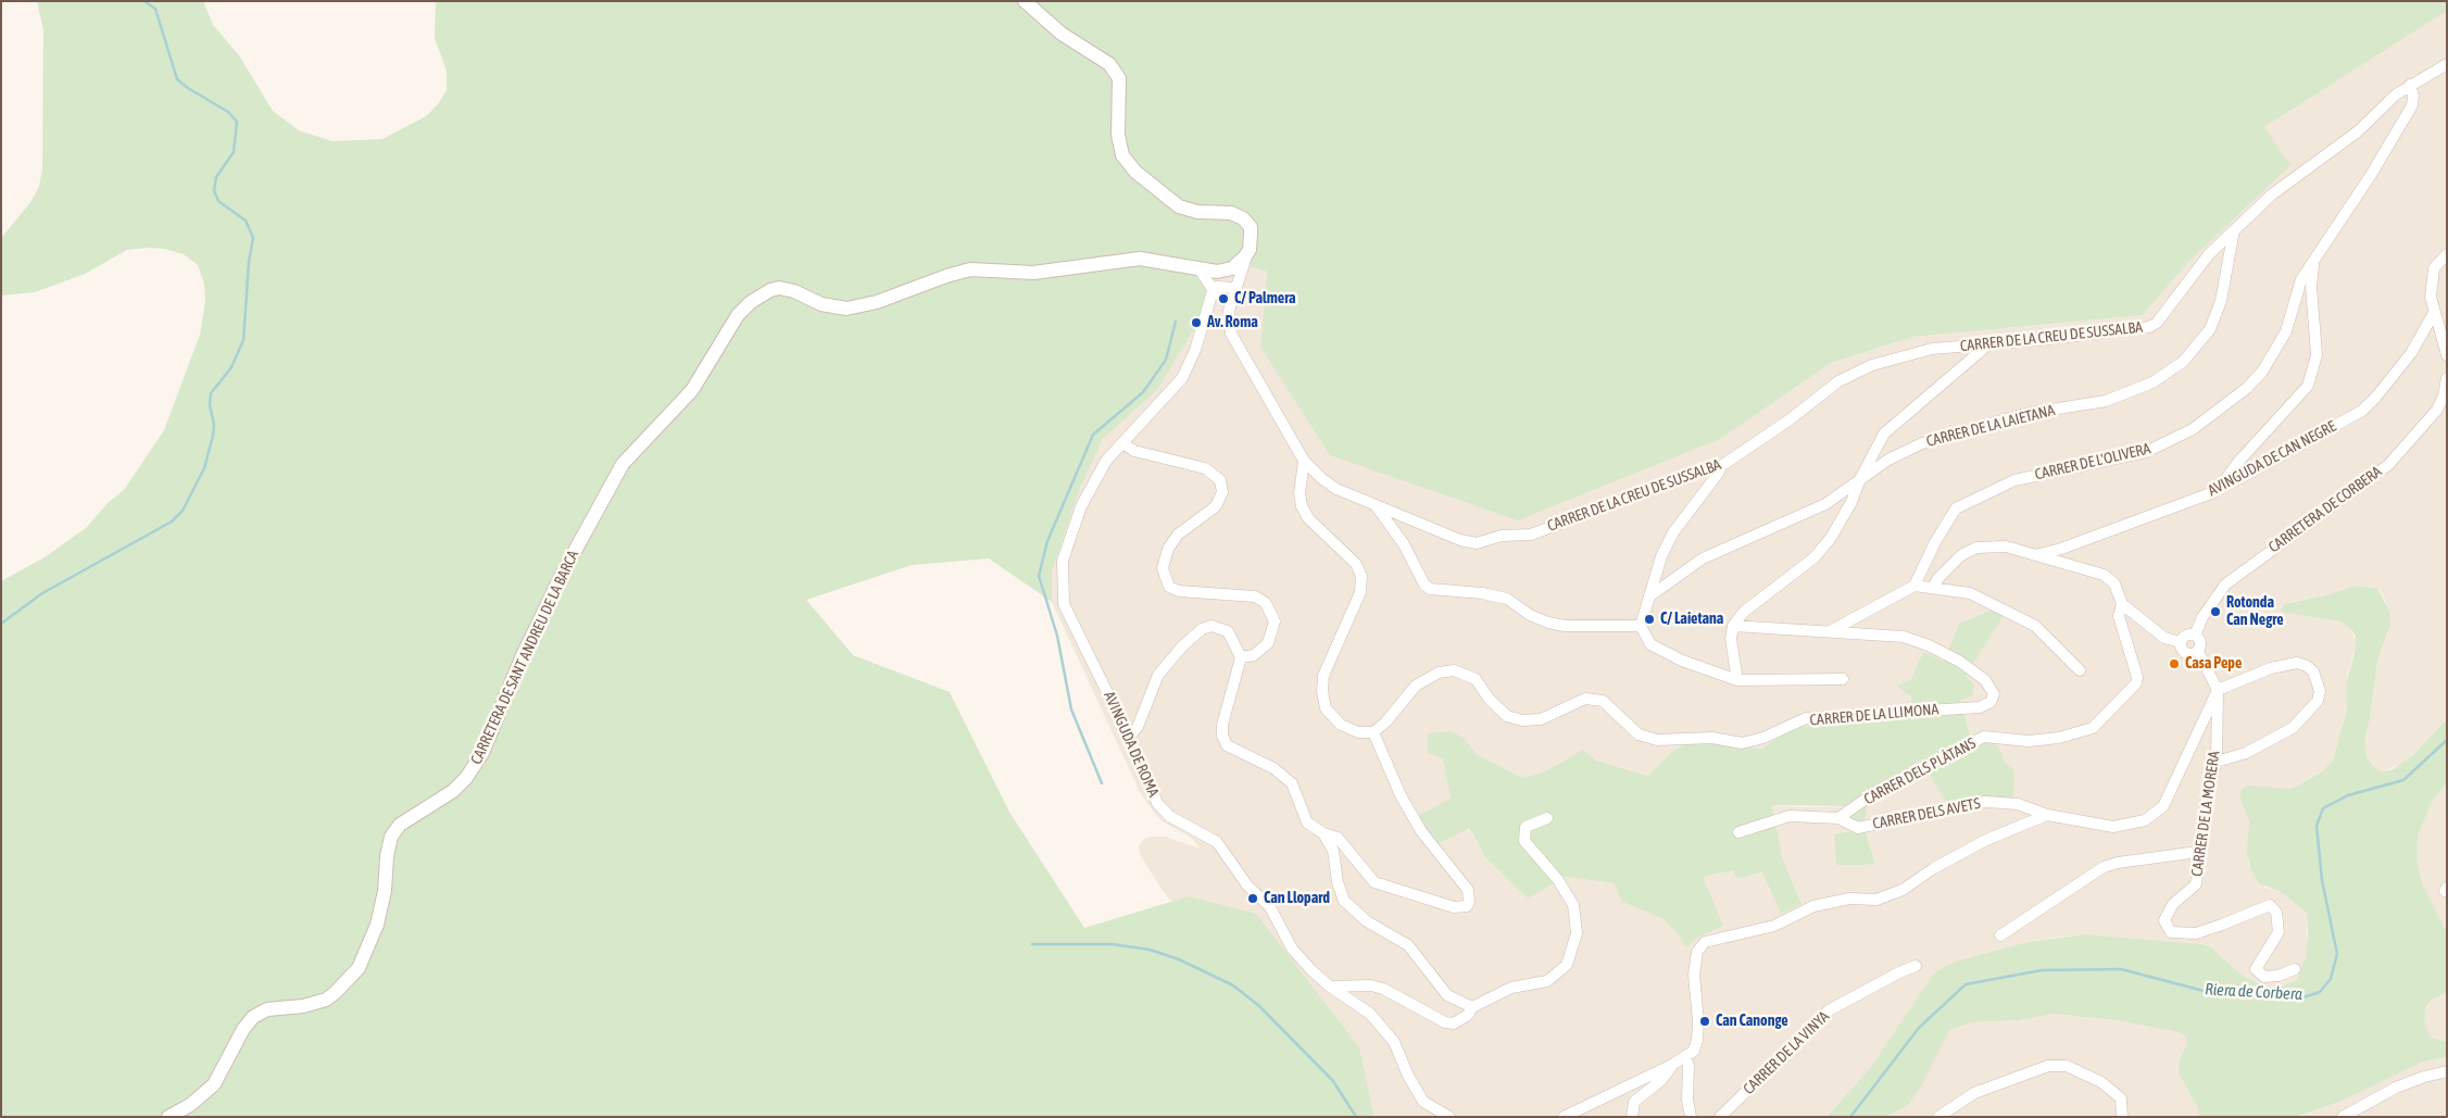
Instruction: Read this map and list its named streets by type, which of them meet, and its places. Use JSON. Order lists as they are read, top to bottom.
{
  "streets": {
    "street": [
      "CARRER DE LA CREU DE SUSSALBA",
      "CARRER DE LA LAIETANA",
      "AVINGUDA DE CAN NEGRE",
      "CARRER DE L'OLIVERA",
      "CARRETERA DE CORBERA",
      "CARRETERA DE SANT ANDREU DE LA BARCA",
      "CARRER DE LA LLIMONA",
      "AVINGUDA DE ROMA",
      "CARRER DELS PLÀTANS",
      "CARRER DELS AVETS",
      "CARRER DE LA MORERA",
      "CARRER DE LA VINYA"
    ]
  },
  "crossings": [
    ["CARRER DE LA CREU DE SUSSALBA", "CARRER DE LA LAIETANA"],
    ["CARRER DE LA CREU DE SUSSALBA", "CARRER DE L'OLIVERA"],
    ["CARRETERA DE SANT ANDREU DE LA BARCA", "AVINGUDA DE ROMA"],
    ["CARRER DELS PLÀTANS", "CARRER DELS AVETS"],
    ["CARRER DELS AVETS", "CARRER DE LA MORERA"]
  ],
  "water": ["Riera de Corbera"],
  "places": [
    "C/ Palmera",
    "Av. Roma",
    "Rotonda Can Negre",
    "C/ Laietana",
    "Casa Pepe",
    "Can Llopard",
    "Can Canonge"
  ]
}
